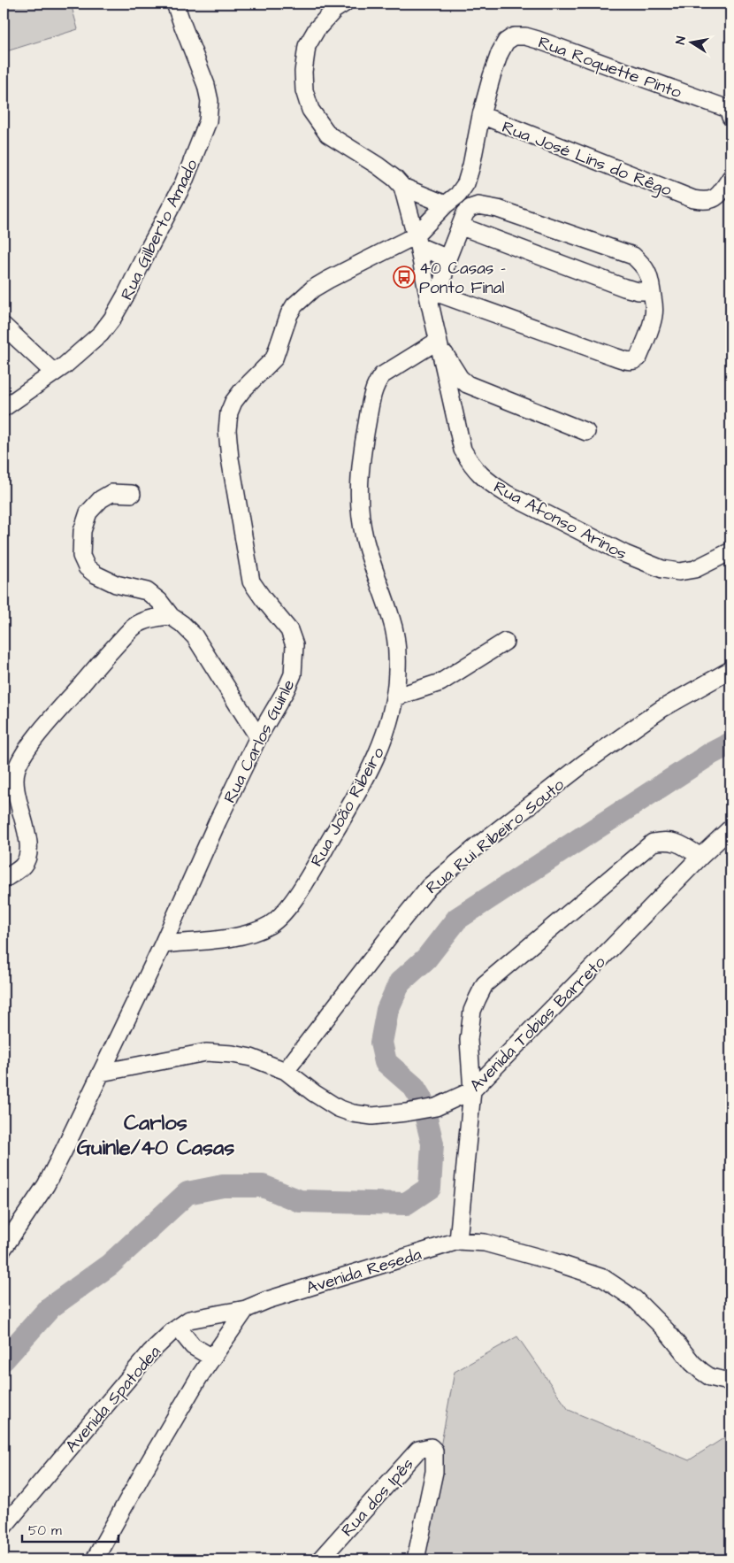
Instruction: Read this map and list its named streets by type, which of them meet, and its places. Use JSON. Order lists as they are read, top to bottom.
{
  "streets": {
    "street": [
      "Rua Roquette Pinto",
      "Rua José Lins do Rêgo",
      "Rua Gilberto Amado",
      "Rua Afonso Arinos",
      "Rua Carlos Guinle",
      "Rua João Ribeiro",
      "Rua Rui Ribeiro Souto",
      "Avenida Tobias Barreto",
      "Avenida Reseda",
      "Avenida Spatodea",
      "Rua dos Ipês"
    ]
  },
  "crossings": [
    ["Rua Roquette Pinto", "Rua Carlos Guinle"],
    ["Rua José Lins do Rêgo", "Rua Carlos Guinle"],
    ["Rua Afonso Arinos", "Rua Carlos Guinle"],
    ["Rua Afonso Arinos", "Rua João Ribeiro"],
    ["Rua Carlos Guinle", "Rua João Ribeiro"],
    ["Rua Carlos Guinle", "Avenida Tobias Barreto"],
    ["Rua Rui Ribeiro Souto", "Avenida Tobias Barreto"],
    ["Avenida Reseda", "Avenida Spatodea"]
  ],
  "districts": ["Carlos Guinle/40 Casas"],
  "places": {
    "bus stop": ["40 Casas - Ponto Final"]
  },
  "scale_bar": "50 m",
  "north": "left"
}
